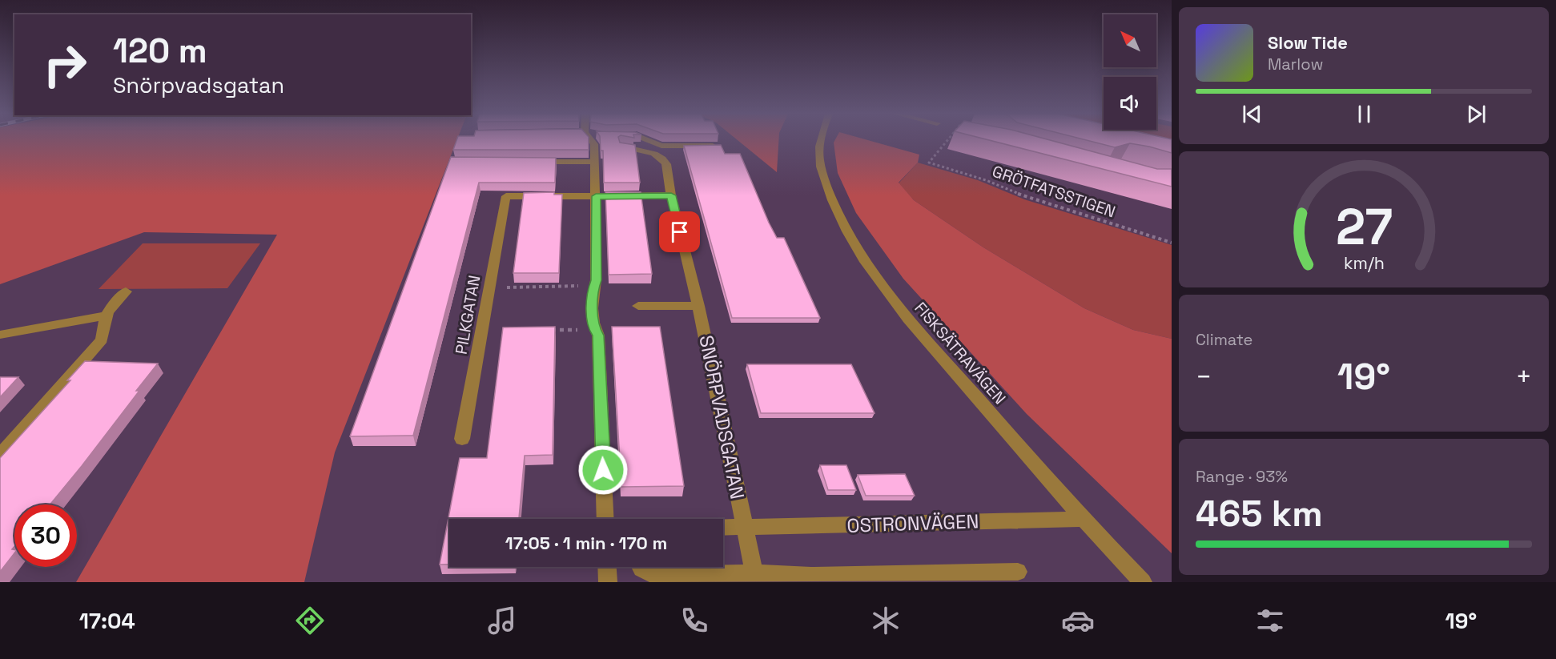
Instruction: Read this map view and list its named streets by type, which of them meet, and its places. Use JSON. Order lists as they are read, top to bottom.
{
  "streets": {
    "street": [
      "PILKGATAN",
      "FISKSÄTRAVÄGEN",
      "SNÖRPVADSGATAN",
      "OSTRONVÄGEN"
    ],
    "path": ["GRÖTFATSSTIGEN"]
  },
  "crossings": [
    ["FISKSÄTRAVÄGEN", "OSTRONVÄGEN"],
    ["SNÖRPVADSGATAN", "OSTRONVÄGEN"]
  ],
  "north": "top left",
  "page": {
    "turn": ["120 m", "Snörpvadsgatan"],
    "song": ["Slow Tide", "Marlow"],
    "tile": [
      "Climate",
      ["Range · 93%", "465 km"]
    ],
    "heat": ["−", "19°", "+"],
    "limit": "30",
    "trip": "17:05 · 1 min · 170 m",
    "tabs": ["17:04", "19°"],
    "gauge": ["27", "km/h"]
  }
}
